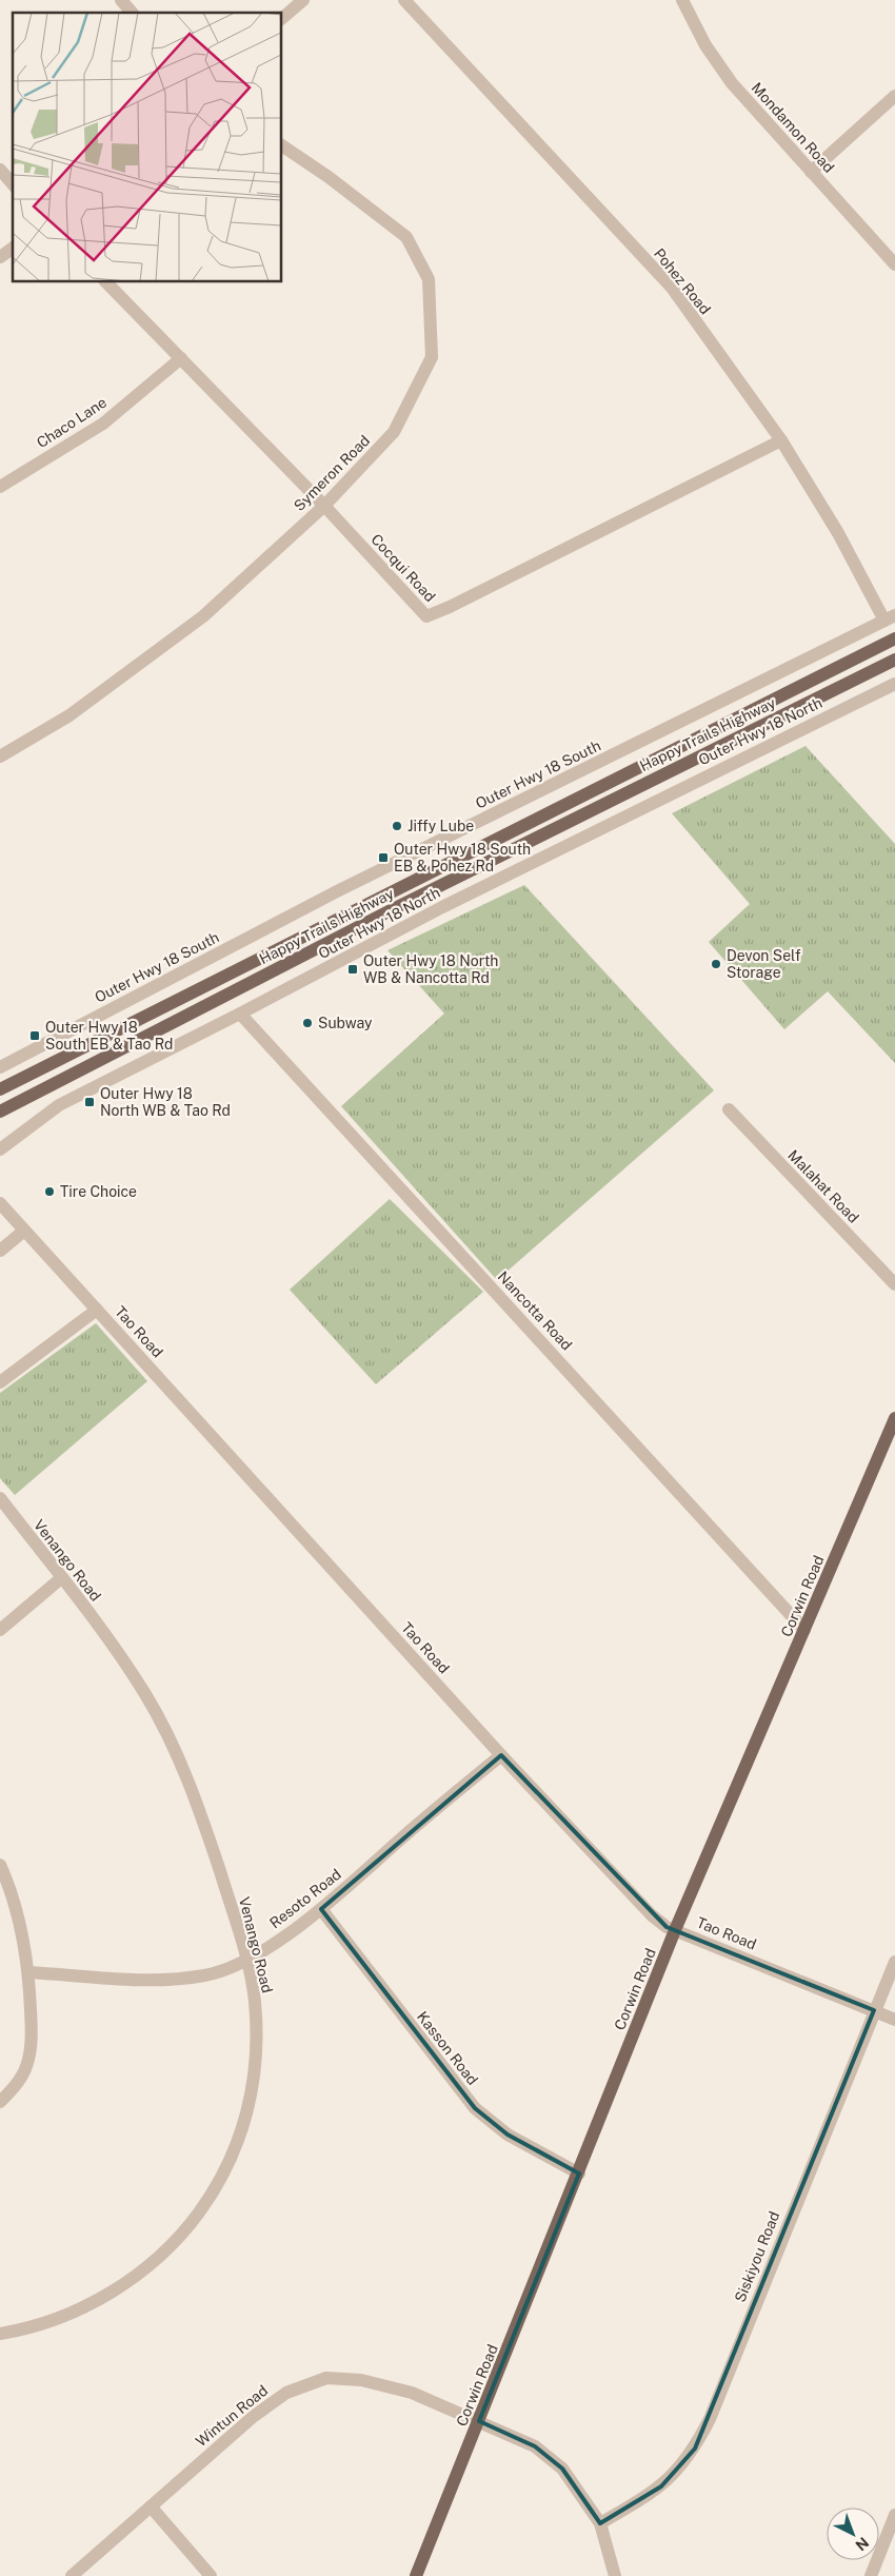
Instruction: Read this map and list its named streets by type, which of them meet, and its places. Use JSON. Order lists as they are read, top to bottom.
{
  "streets": {
    "main road": ["Happy Trails Highway", "Corwin Road"],
    "street": [
      "Mondamon Road",
      "Pohez Road",
      "Chaco Lane",
      "Symeron Road",
      "Cocqui Road",
      "Outer Hwy 18 North",
      "Outer Hwy 18 South",
      "Malahat Road",
      "Nancotta Road",
      "Tao Road",
      "Venango Road",
      "Resoto Road",
      "Kasson Road",
      "Siskiyou Road",
      "Wintun Road"
    ]
  },
  "crossings": [
    ["Pohez Road", "Cocqui Road"],
    ["Pohez Road", "Outer Hwy 18 South"],
    ["Chaco Lane", "Cocqui Road"],
    ["Symeron Road", "Cocqui Road"],
    ["Outer Hwy 18 North", "Nancotta Road"],
    ["Nancotta Road", "Corwin Road"],
    ["Tao Road", "Corwin Road"],
    ["Tao Road", "Resoto Road"],
    ["Tao Road", "Siskiyou Road"],
    ["Venango Road", "Resoto Road"],
    ["Corwin Road", "Kasson Road"],
    ["Corwin Road", "Wintun Road"],
    ["Resoto Road", "Kasson Road"],
    ["Siskiyou Road", "Wintun Road"]
  ],
  "places": {
    "other": [
      "Jiffy Lube",
      "Devon Self Storage",
      "Subway",
      "Tire Choice"
    ],
    "transit": [
      "Outer Hwy 18 South EB & Pohez Rd",
      "Outer Hwy 18 North WB & Nancotta Rd",
      "Outer Hwy 18 South EB & Tao Rd",
      "Outer Hwy 18 North WB & Tao Rd"
    ]
  },
  "north": "bottom right"
}
